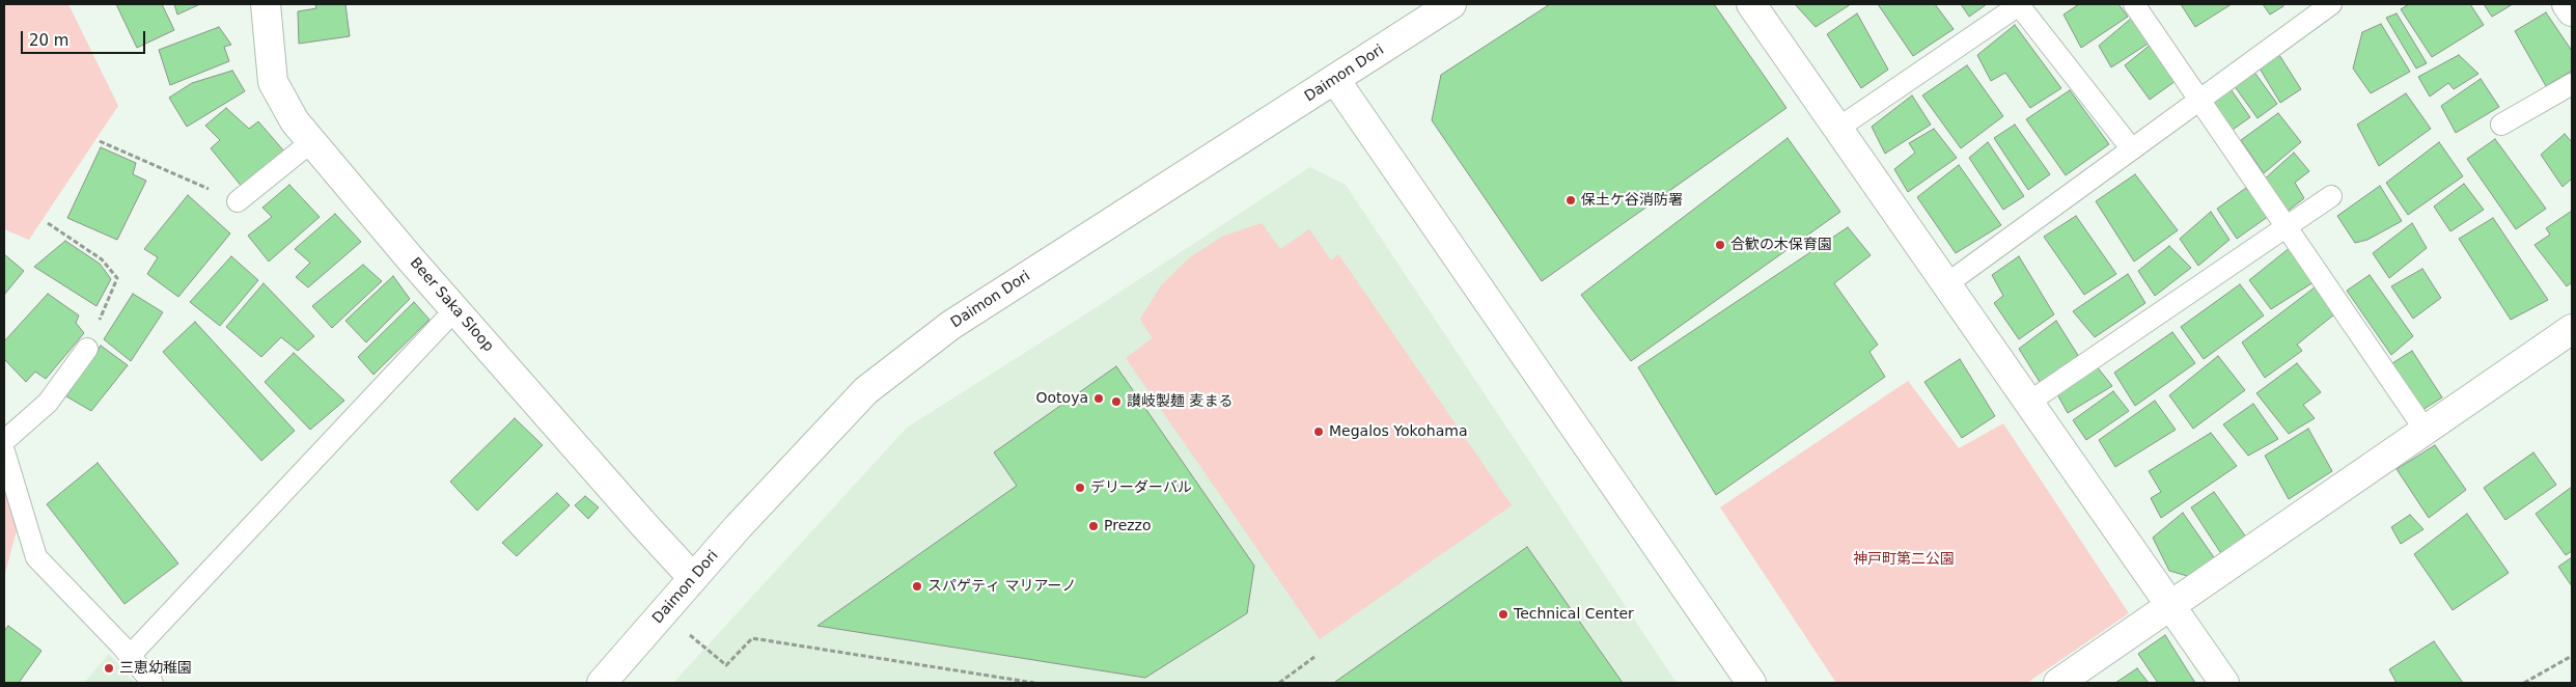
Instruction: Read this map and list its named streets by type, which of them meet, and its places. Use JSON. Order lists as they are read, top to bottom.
{
  "streets": {
    "street": ["Daimon Dori", "Beer Saka Sloop"]
  },
  "crossings": [
    ["Daimon Dori", "Beer Saka Sloop"]
  ],
  "parks": ["神戸町第二公園"],
  "places": [
    "保土ケ谷消防署",
    "合歓の木保育園",
    "Ootoya",
    "讃岐製麺 麦まる",
    "Megalos Yokohama",
    "デリーダーバル",
    "Prezzo",
    "スパゲティ マリアーノ",
    "Technical Center",
    "三恵幼稚園"
  ],
  "scale_bar": "20 m"
}
